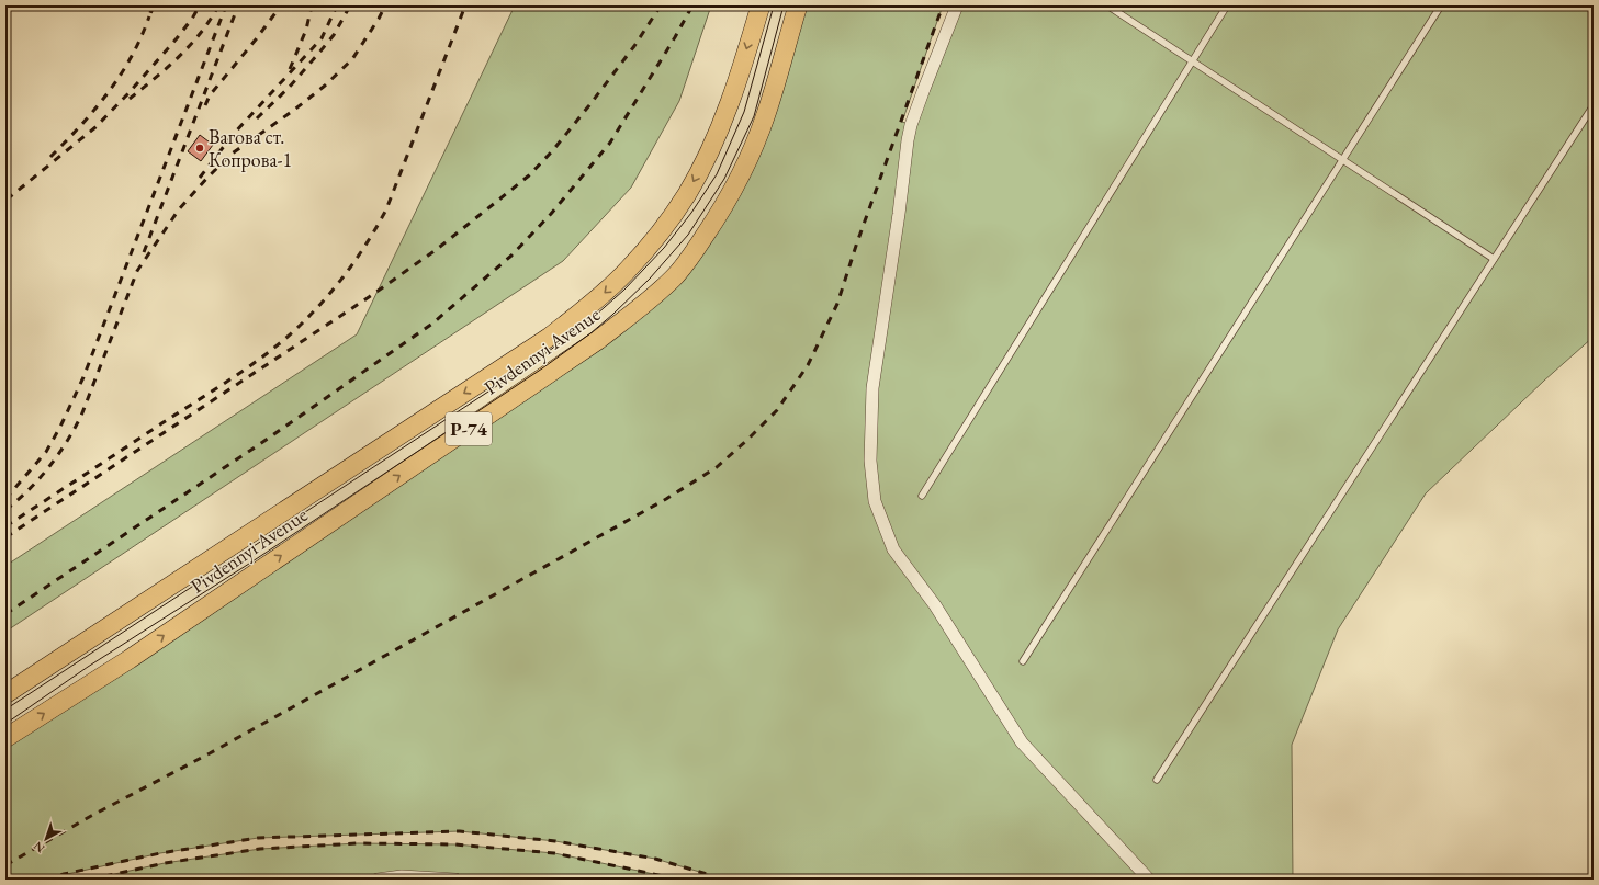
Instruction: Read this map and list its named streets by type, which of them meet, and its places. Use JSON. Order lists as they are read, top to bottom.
{
  "streets": {
    "main road": ["Pivdennyi Avenue", "Р-74"]
  },
  "places": ["Вагова ст. Копрова-1"],
  "north": "bottom left"
}
